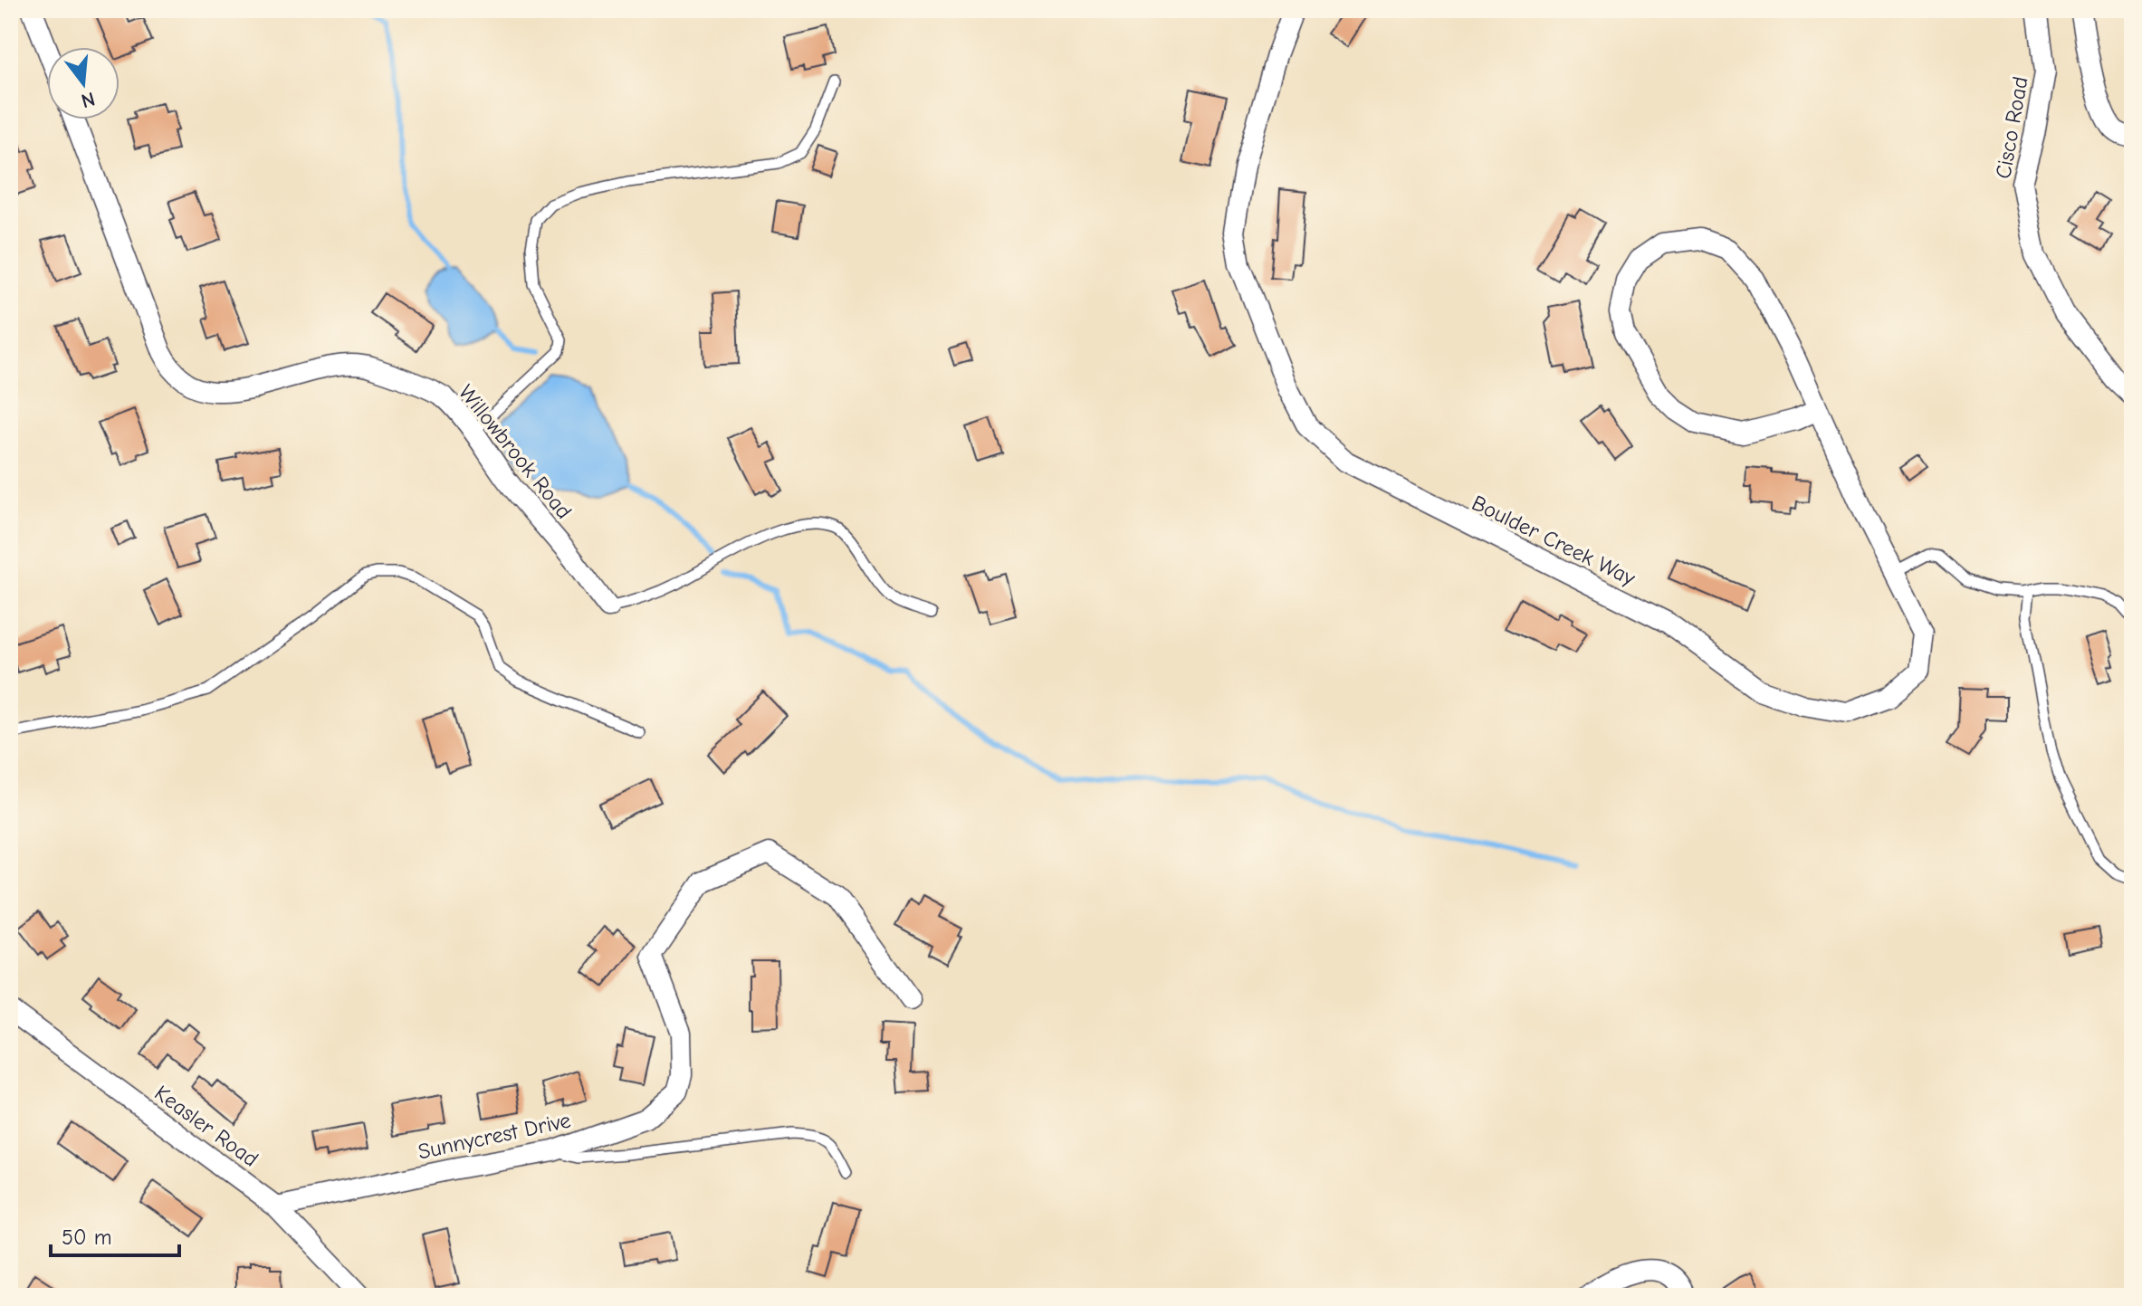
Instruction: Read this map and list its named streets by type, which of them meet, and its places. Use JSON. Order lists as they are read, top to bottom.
{
  "streets": {
    "street": [
      "Cisco Road",
      "Willowbrook Road",
      "Boulder Creek Way",
      "Keasler Road",
      "Sunnycrest Drive"
    ]
  },
  "crossings": [
    ["Keasler Road", "Sunnycrest Drive"]
  ],
  "scale_bar": "50 m",
  "north": "bottom"
}
